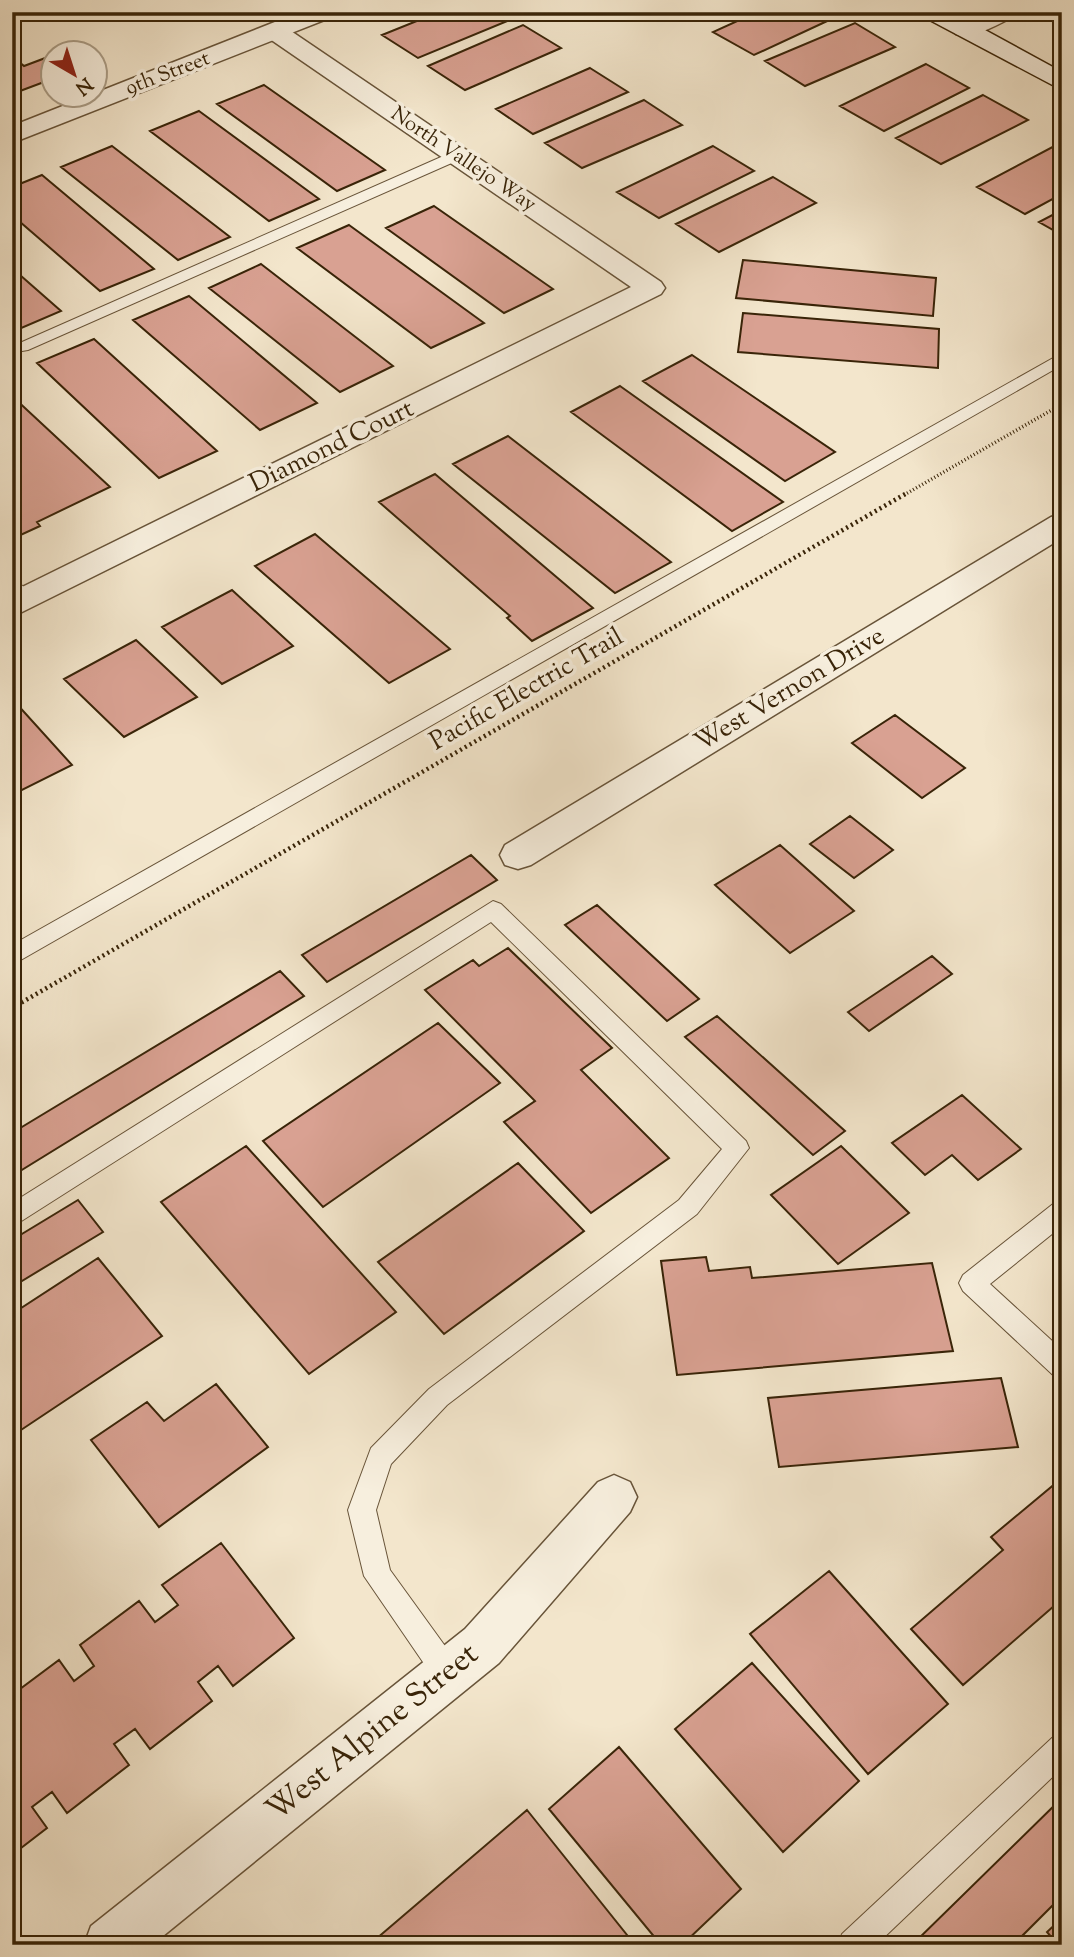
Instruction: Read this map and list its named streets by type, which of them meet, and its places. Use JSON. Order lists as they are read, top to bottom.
{
  "streets": {
    "street": [
      "9th Street",
      "North Vallejo Way",
      "Diamond Court",
      "West Vernon Drive",
      "West Alpine Street"
    ],
    "path": ["Pacific Electric Trail"]
  },
  "crossings": [
    ["9th Street", "North Vallejo Way"],
    ["North Vallejo Way", "Diamond Court"]
  ],
  "north": "bottom right"
}
